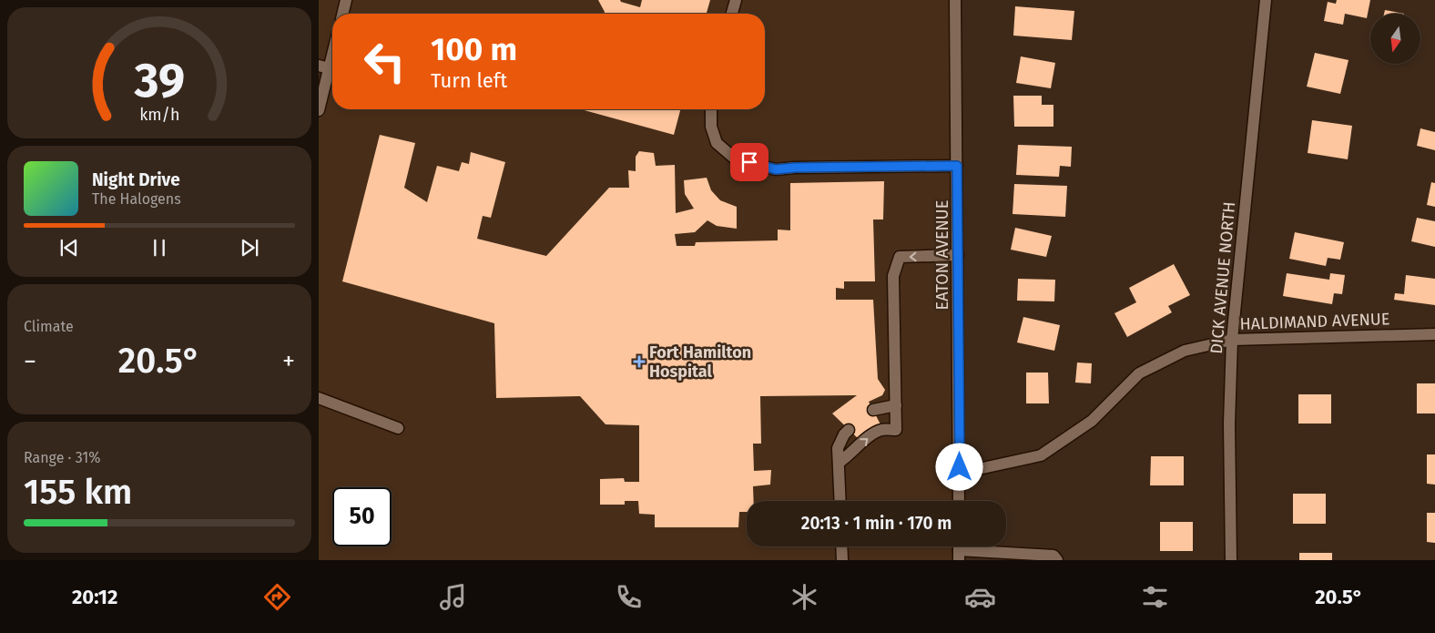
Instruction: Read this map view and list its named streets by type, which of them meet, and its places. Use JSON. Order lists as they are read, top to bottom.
{
  "streets": {
    "street": ["EATON AVENUE", "DICK AVENUE NORTH", "HALDIMAND AVENUE"]
  },
  "crossings": [
    ["EATON AVENUE", "HALDIMAND AVENUE"],
    ["DICK AVENUE NORTH", "HALDIMAND AVENUE"]
  ],
  "places": {
    "health": ["Fort Hamilton Hospital"]
  },
  "north": "bottom",
  "page": {
    "turn": ["100 m", "Turn left"],
    "song": ["Night Drive", "The Halogens"],
    "tile": [
      "Climate",
      ["Range · 31%", "155 km"]
    ],
    "heat": ["−", "20.5°", "+"],
    "limit": "50",
    "trip": "20:13 · 1 min · 170 m",
    "tabs": ["20:12", "20.5°"],
    "gauge": ["39", "km/h"]
  }
}
